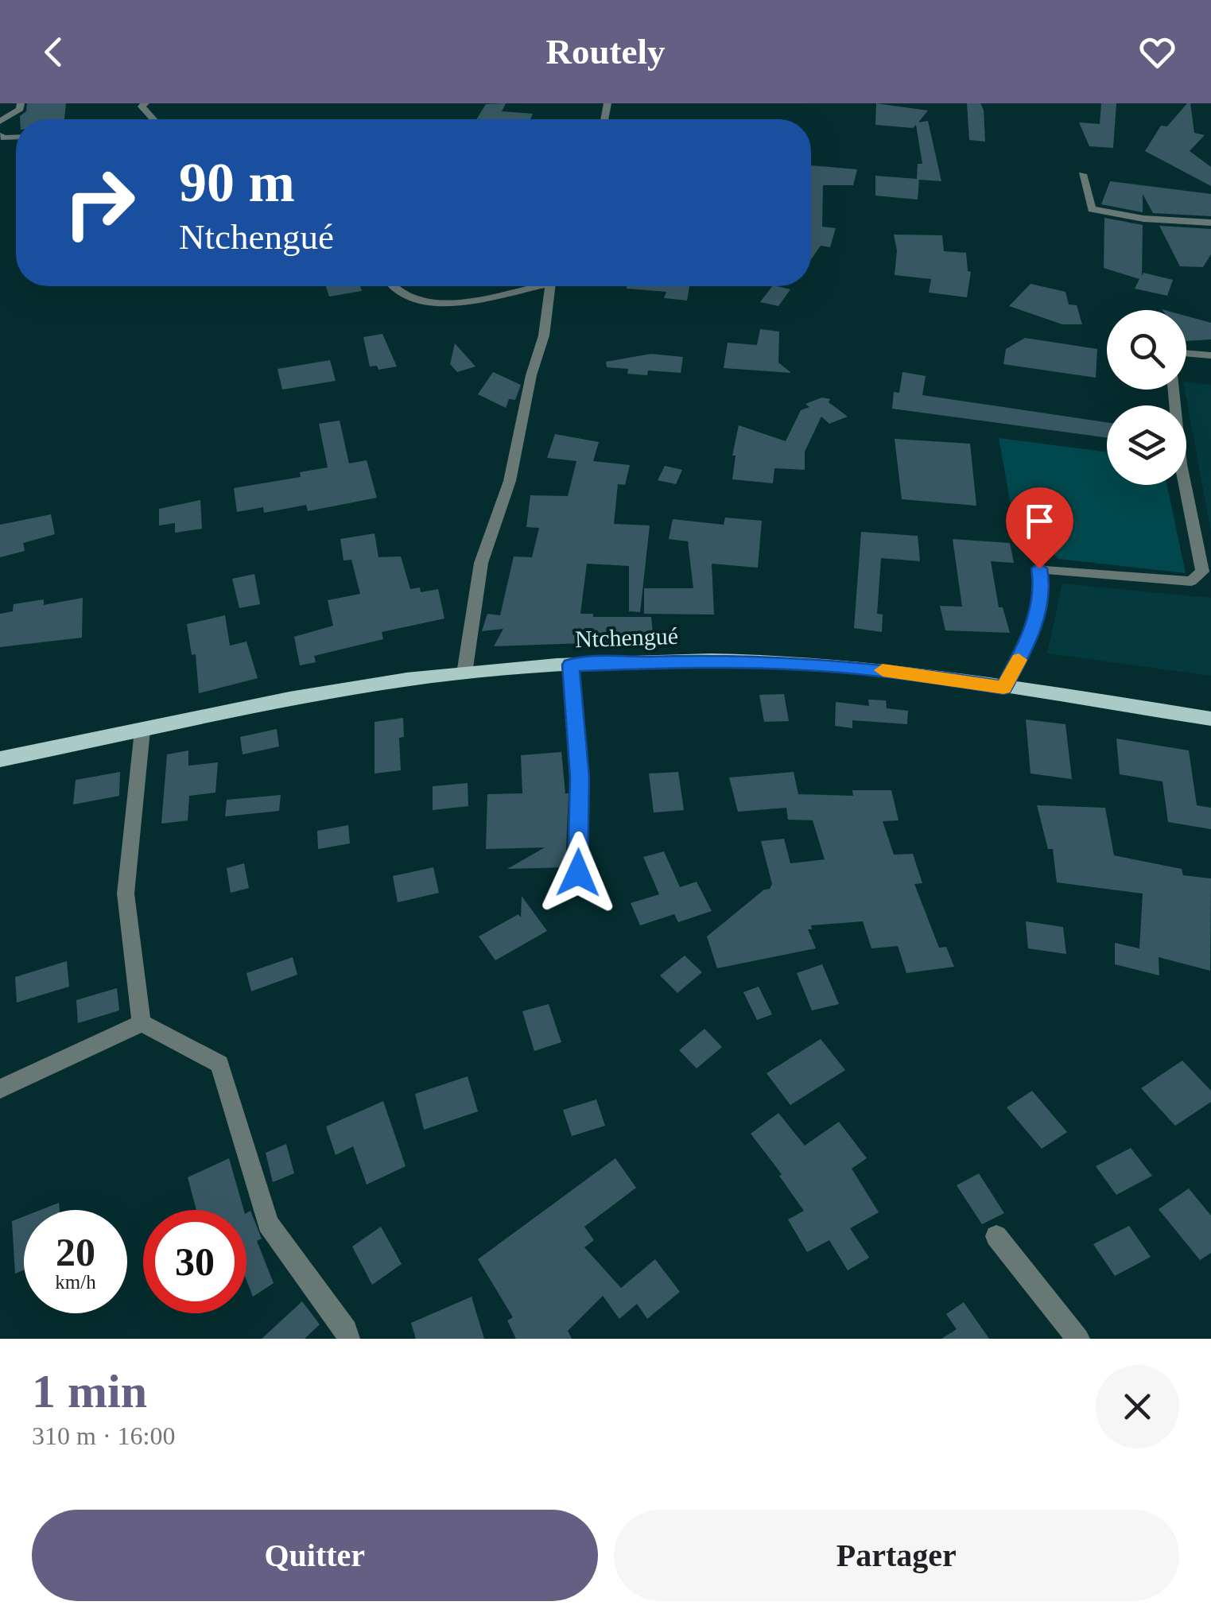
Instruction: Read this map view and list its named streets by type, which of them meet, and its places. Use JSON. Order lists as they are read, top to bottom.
{
  "streets": {
    "main road": ["Ntchengué"]
  },
  "page": {
    "header": "Routely",
    "turn": ["90 m", "Ntchengué"],
    "speed": "20 km/h",
    "limit": "30",
    "heading": ["1 min", "310 m · 16:00"],
    "buttons": ["Quitter", "Partager"]
  }
}
